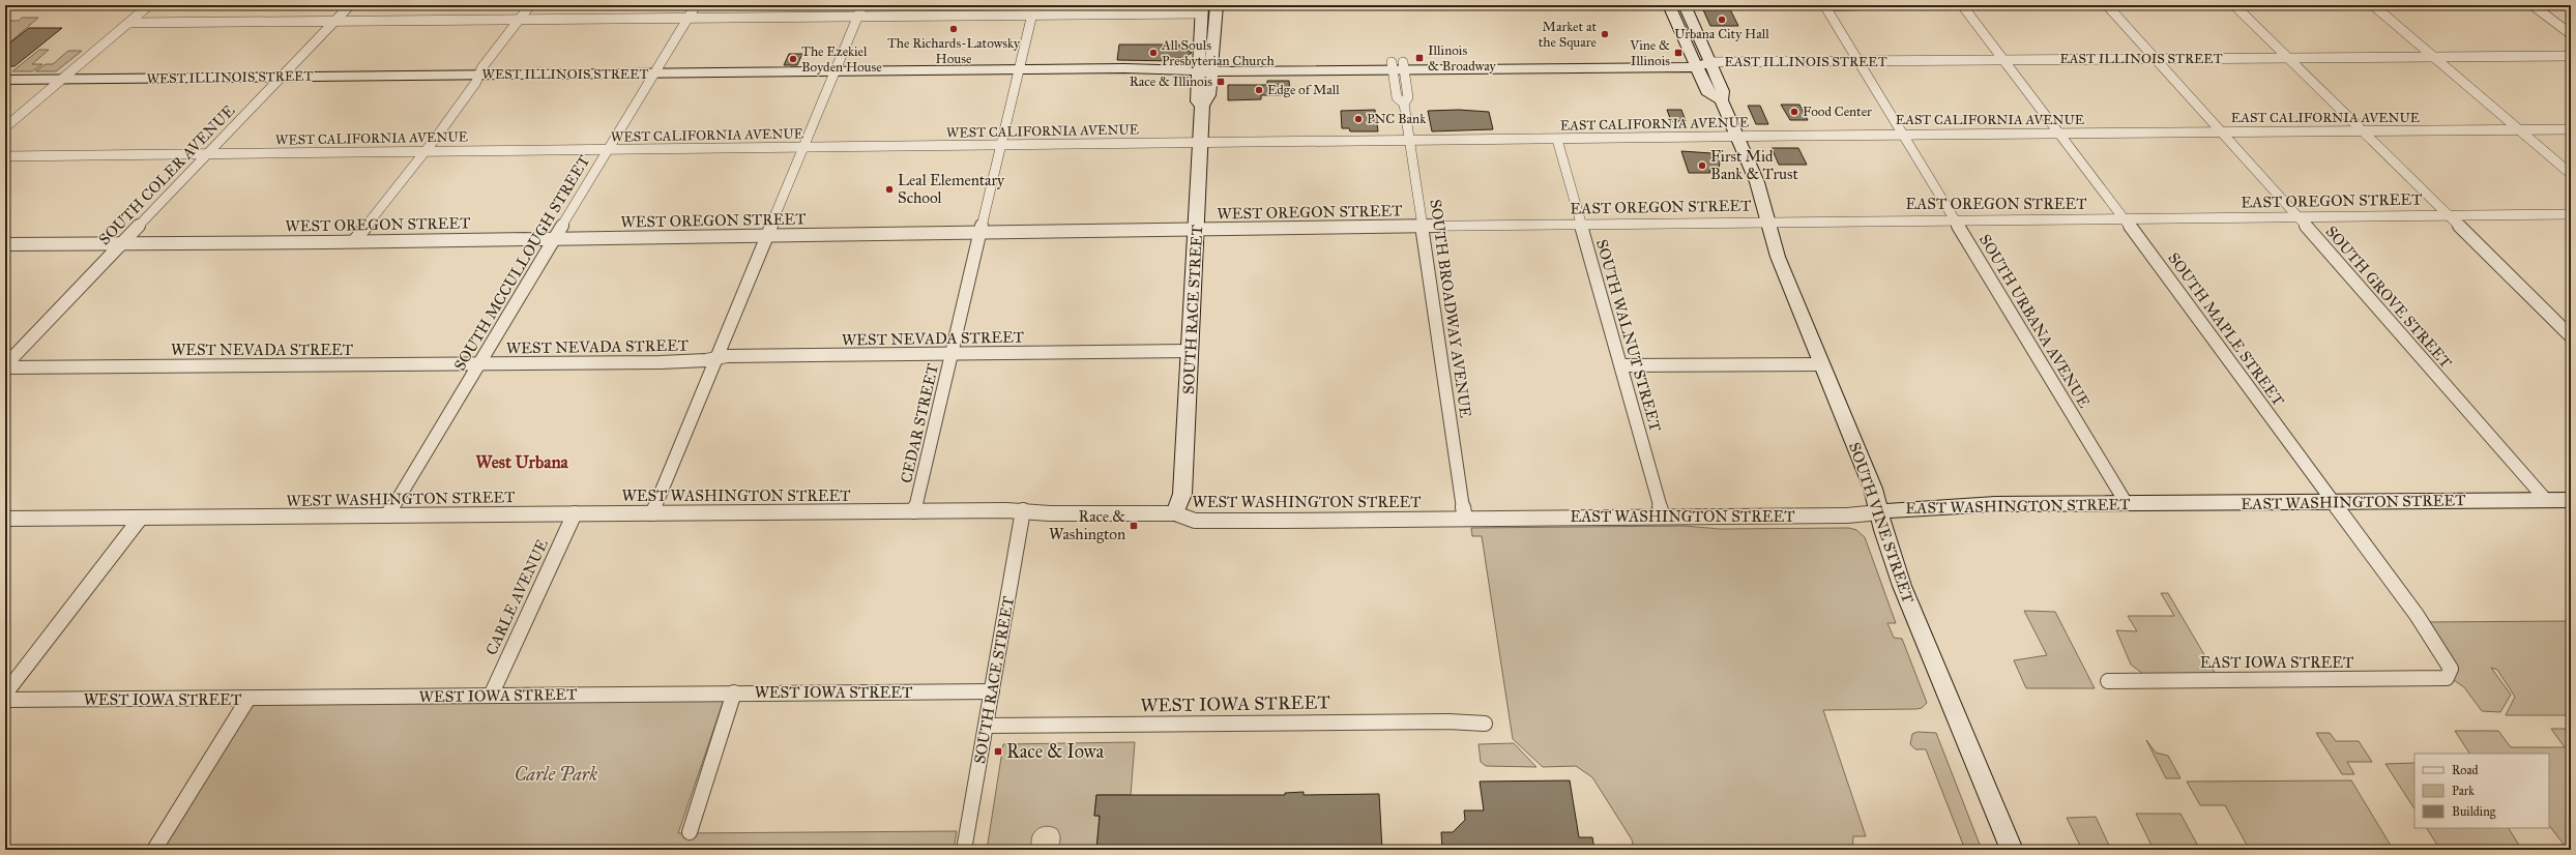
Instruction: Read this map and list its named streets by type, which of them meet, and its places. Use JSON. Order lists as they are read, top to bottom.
{
  "streets": {
    "street": [
      "EAST ILLINOIS STREET",
      "WEST ILLINOIS STREET",
      "EAST CALIFORNIA AVENUE",
      "WEST CALIFORNIA AVENUE",
      "SOUTH COLER AVENUE",
      "EAST OREGON STREET",
      "WEST OREGON STREET",
      "SOUTH MCCULLOUGH STREET",
      "SOUTH GROVE STREET",
      "SOUTH BROADWAY AVENUE",
      "SOUTH RACE STREET",
      "SOUTH URBANA AVENUE",
      "SOUTH MAPLE STREET",
      "SOUTH WALNUT STREET",
      "WEST NEVADA STREET",
      "CEDAR STREET",
      "WEST WASHINGTON STREET",
      "EAST WASHINGTON STREET",
      "SOUTH VINE STREET",
      "CARLE AVENUE",
      "EAST IOWA STREET",
      "WEST IOWA STREET"
    ]
  },
  "crossings": [
    ["EAST ILLINOIS STREET", "WEST ILLINOIS STREET"],
    ["EAST ILLINOIS STREET", "SOUTH GROVE STREET"],
    ["EAST ILLINOIS STREET", "SOUTH BROADWAY AVENUE"],
    ["EAST ILLINOIS STREET", "SOUTH URBANA AVENUE"],
    ["EAST ILLINOIS STREET", "SOUTH MAPLE STREET"],
    ["EAST ILLINOIS STREET", "SOUTH VINE STREET"],
    ["WEST ILLINOIS STREET", "SOUTH COLER AVENUE"],
    ["WEST ILLINOIS STREET", "SOUTH MCCULLOUGH STREET"],
    ["WEST ILLINOIS STREET", "SOUTH BROADWAY AVENUE"],
    ["WEST ILLINOIS STREET", "SOUTH RACE STREET"],
    ["WEST ILLINOIS STREET", "CEDAR STREET"],
    ["EAST CALIFORNIA AVENUE", "WEST CALIFORNIA AVENUE"],
    ["EAST CALIFORNIA AVENUE", "SOUTH GROVE STREET"],
    ["EAST CALIFORNIA AVENUE", "SOUTH BROADWAY AVENUE"],
    ["EAST CALIFORNIA AVENUE", "SOUTH URBANA AVENUE"],
    ["EAST CALIFORNIA AVENUE", "SOUTH MAPLE STREET"],
    ["EAST CALIFORNIA AVENUE", "SOUTH WALNUT STREET"],
    ["EAST CALIFORNIA AVENUE", "SOUTH VINE STREET"],
    ["WEST CALIFORNIA AVENUE", "SOUTH COLER AVENUE"],
    ["WEST CALIFORNIA AVENUE", "SOUTH MCCULLOUGH STREET"],
    ["WEST CALIFORNIA AVENUE", "SOUTH BROADWAY AVENUE"],
    ["WEST CALIFORNIA AVENUE", "SOUTH RACE STREET"],
    ["WEST CALIFORNIA AVENUE", "CEDAR STREET"],
    ["SOUTH COLER AVENUE", "WEST OREGON STREET"],
    ["SOUTH COLER AVENUE", "WEST NEVADA STREET"],
    ["EAST OREGON STREET", "WEST OREGON STREET"],
    ["EAST OREGON STREET", "SOUTH GROVE STREET"],
    ["EAST OREGON STREET", "SOUTH BROADWAY AVENUE"],
    ["EAST OREGON STREET", "SOUTH URBANA AVENUE"],
    ["EAST OREGON STREET", "SOUTH MAPLE STREET"],
    ["EAST OREGON STREET", "SOUTH WALNUT STREET"],
    ["EAST OREGON STREET", "SOUTH VINE STREET"],
    ["WEST OREGON STREET", "SOUTH MCCULLOUGH STREET"],
    ["WEST OREGON STREET", "SOUTH BROADWAY AVENUE"],
    ["WEST OREGON STREET", "SOUTH RACE STREET"],
    ["WEST OREGON STREET", "CEDAR STREET"],
    ["SOUTH MCCULLOUGH STREET", "WEST NEVADA STREET"],
    ["SOUTH MCCULLOUGH STREET", "WEST WASHINGTON STREET"],
    ["SOUTH GROVE STREET", "EAST WASHINGTON STREET"],
    ["SOUTH BROADWAY AVENUE", "WEST WASHINGTON STREET"],
    ["SOUTH BROADWAY AVENUE", "EAST WASHINGTON STREET"],
    ["SOUTH RACE STREET", "WEST NEVADA STREET"],
    ["SOUTH RACE STREET", "WEST WASHINGTON STREET"],
    ["SOUTH RACE STREET", "WEST IOWA STREET"],
    ["SOUTH URBANA AVENUE", "EAST WASHINGTON STREET"],
    ["SOUTH MAPLE STREET", "EAST WASHINGTON STREET"],
    ["SOUTH MAPLE STREET", "EAST IOWA STREET"],
    ["SOUTH WALNUT STREET", "EAST WASHINGTON STREET"],
    ["WEST NEVADA STREET", "CEDAR STREET"],
    ["CEDAR STREET", "WEST WASHINGTON STREET"],
    ["WEST WASHINGTON STREET", "EAST WASHINGTON STREET"],
    ["WEST WASHINGTON STREET", "CARLE AVENUE"],
    ["EAST WASHINGTON STREET", "SOUTH VINE STREET"],
    ["CARLE AVENUE", "WEST IOWA STREET"]
  ],
  "districts": ["West Urbana"],
  "parks": ["Carle Park"],
  "places": {
    "other": [
      "Urbana City Hall",
      "The Richards-Latowsky House",
      "Market at the Square",
      "All Souls Presbyterian Church",
      "The Ezekiel Boyden House",
      "Edge of Mall",
      "Food Center",
      "PNC Bank",
      "First Mid Bank & Trust",
      "Leal Elementary School"
    ],
    "transit": [
      "Vine & Illinois",
      "Illinois & Broadway",
      "Race & Illinois",
      "Race & Washington",
      "Race & Iowa"
    ]
  },
  "legend": ["Road", "Park", "Building"]
}
